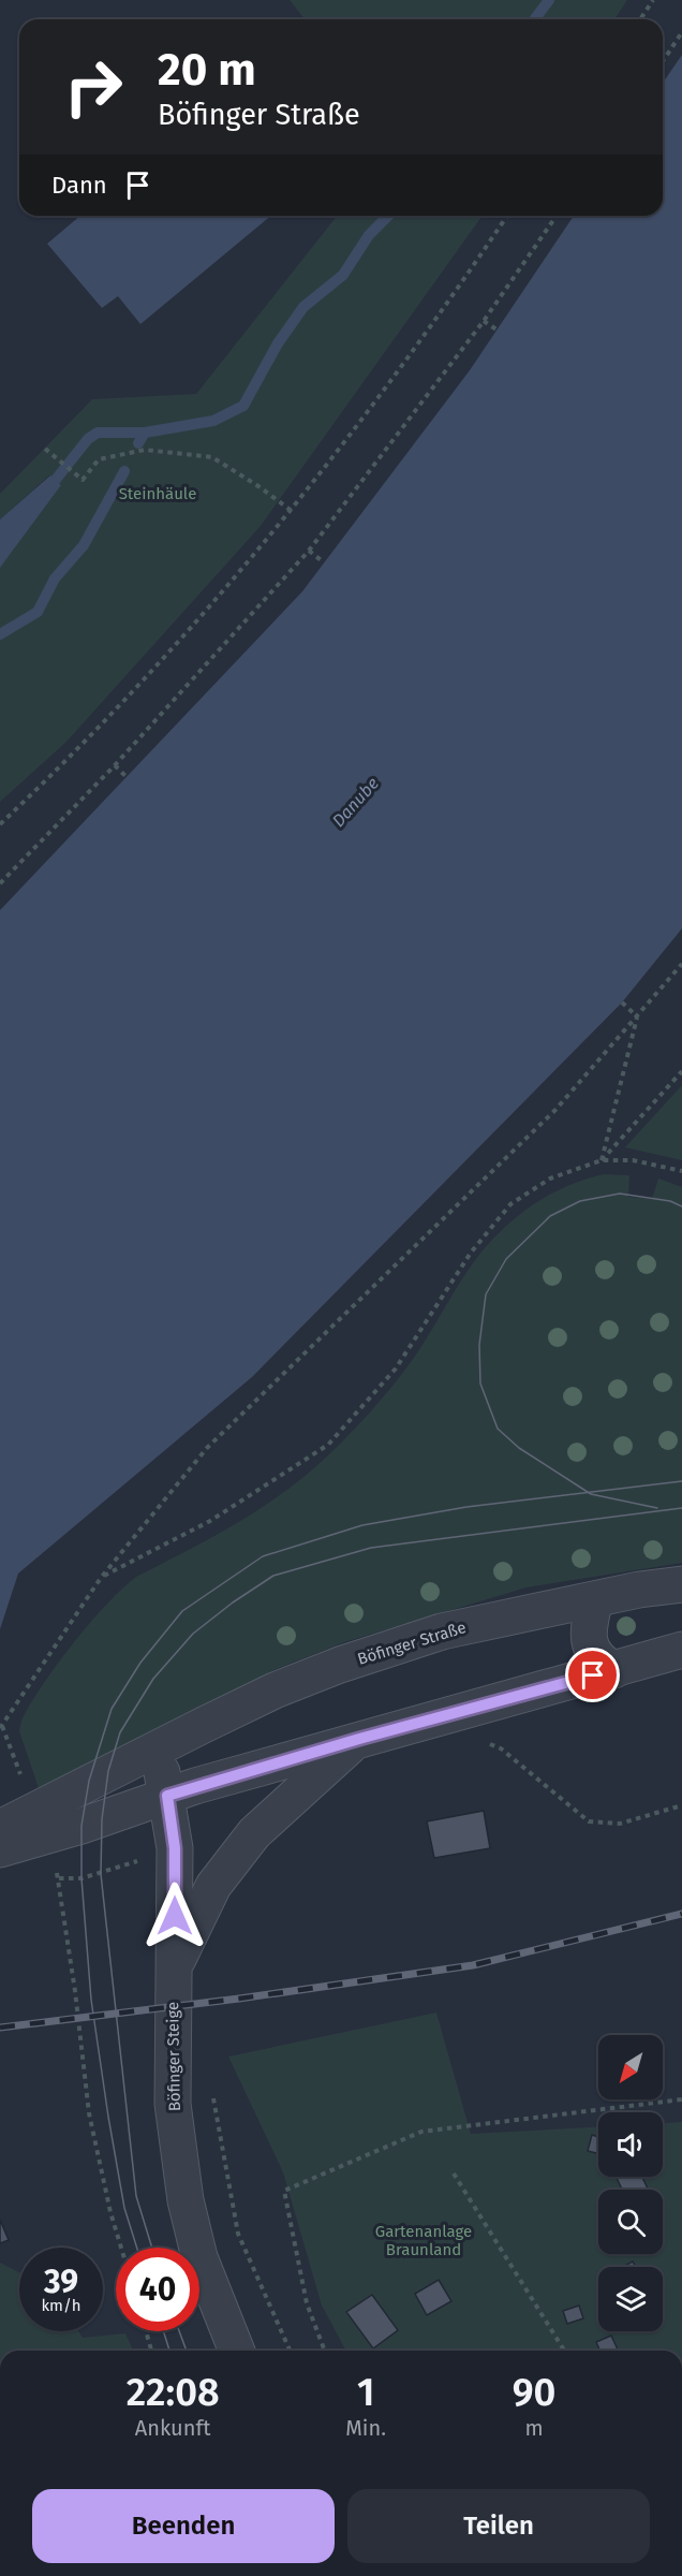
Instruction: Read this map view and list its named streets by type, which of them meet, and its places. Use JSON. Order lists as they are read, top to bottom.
{
  "streets": {
    "street": ["Böfinger Straße", "Böfinger Steige"]
  },
  "crossings": [
    ["Böfinger Straße", "Böfinger Steige"]
  ],
  "water": ["Danube"],
  "parks": ["Steinhäule", "Gartenanlage Braunland"],
  "north": "bottom left",
  "page": {
    "turn": ["20 m", "Böfinger Straße"],
    "then": "Dann",
    "speed": "39 km/h",
    "limit": "40",
    "eta": [
      "22:08",
      "Ankunft",
      "1",
      "Min.",
      "90",
      "m"
    ],
    "buttons": ["Beenden", "Teilen"]
  }
}
